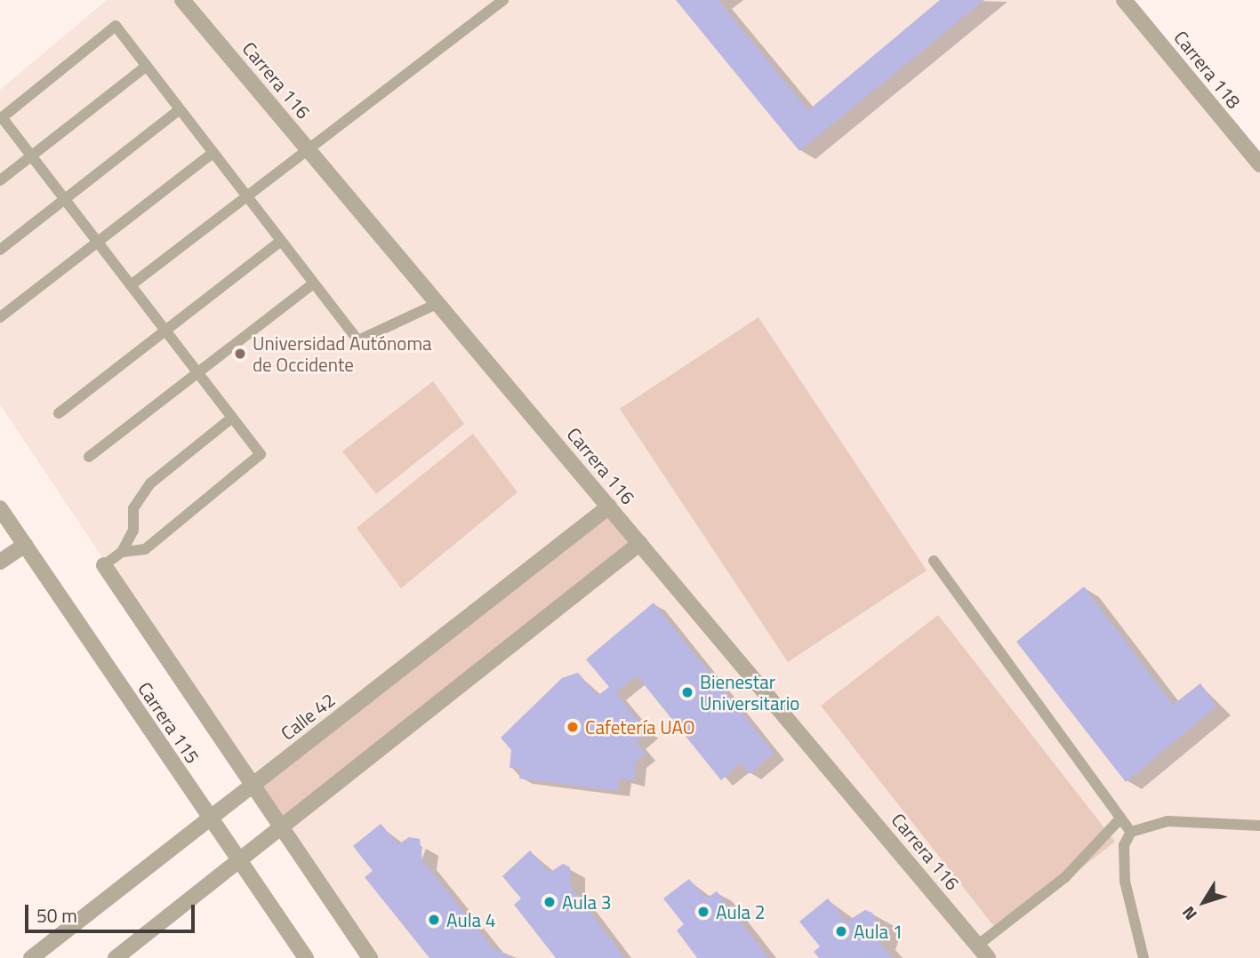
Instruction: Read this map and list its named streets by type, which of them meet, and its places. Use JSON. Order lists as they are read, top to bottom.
{
  "streets": {
    "street": [
      "Carrera 118",
      "Carrera 116",
      "Calle 42",
      "Carrera 115"
    ]
  },
  "crossings": [
    ["Carrera 116", "Calle 42"],
    ["Calle 42", "Carrera 115"]
  ],
  "places": [
    "Universidad Autónoma de Occidente",
    "Bienestar Universitario",
    "Cafetería UAO",
    "Aula 3",
    "Aula 2",
    "Aula 4",
    "Aula 1"
  ],
  "scale_bar": "50 m",
  "north": "bottom left"
}
